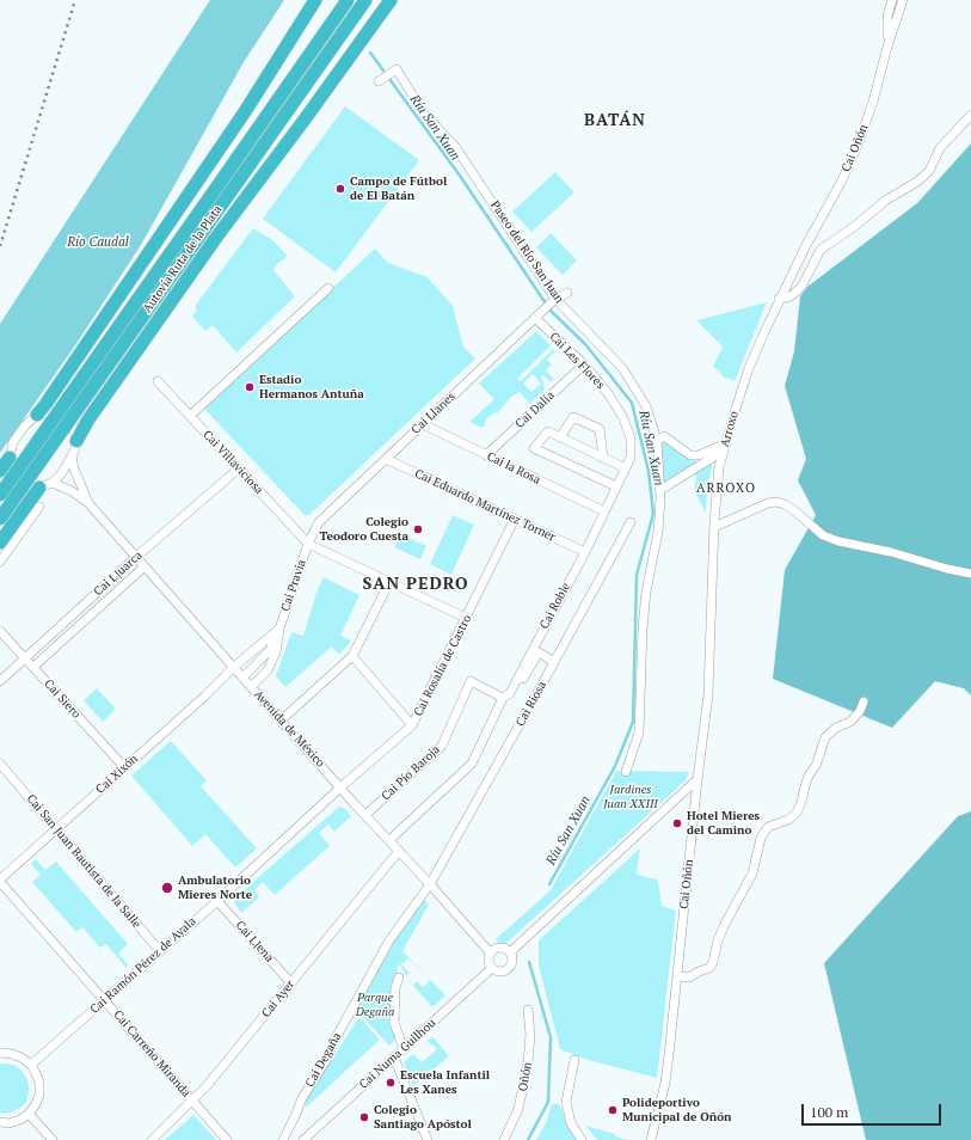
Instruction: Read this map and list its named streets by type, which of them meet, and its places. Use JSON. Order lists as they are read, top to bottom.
{
  "streets": {
    "highway": ["Autovía Ruta de la Plata"],
    "street": [
      "Cai Oñón",
      "Paseo del Río San Juan",
      "Cai Les Flores",
      "Cai Dalia",
      "Cai Llanes",
      "Arroxo",
      "Cai Villaviciosa",
      "Cai la Rosa",
      "Cai Eduardo Martínez Torner",
      "Cai Ḷḷuarca",
      "Cai Pravia",
      "Cai Roble",
      "Cai Rosalía de Castro",
      "Cai Siero",
      "Cai Riosa",
      "Avenida de México",
      "Cai Pío Baroja",
      "Cai Xixón",
      "Cai San Juan Bautista de la Salle",
      "Cai Ḷḷena",
      "Cai Ramón Pérez de Ayala",
      "Cai Ayer",
      "Cai Carreño Miranda",
      "Cai Numa Guilhou",
      "Cai Degaña",
      "Oñón"
    ]
  },
  "crossings": [
    ["Cai Oñón", "Arroxo"],
    ["Paseo del Río San Juan", "Cai Llanes"],
    ["Cai Les Flores", "Cai Dalia"],
    ["Cai Les Flores", "Cai Llanes"],
    ["Cai Les Flores", "Cai la Rosa"],
    ["Cai Les Flores", "Cai Roble"],
    ["Cai Dalia", "Cai la Rosa"],
    ["Cai Llanes", "Cai Villaviciosa"],
    ["Cai Llanes", "Cai la Rosa"],
    ["Cai Llanes", "Cai Eduardo Martínez Torner"],
    ["Cai Llanes", "Cai Pravia"],
    ["Cai Villaviciosa", "Cai Ḷḷuarca"],
    ["Cai Villaviciosa", "Cai Pravia"],
    ["Cai la Rosa", "Cai Roble"],
    ["Cai Eduardo Martínez Torner", "Cai Roble"],
    ["Cai Eduardo Martínez Torner", "Cai Rosalía de Castro"],
    ["Cai Ḷḷuarca", "Cai Siero"],
    ["Cai Ḷḷuarca", "Avenida de México"],
    ["Cai Pravia", "Avenida de México"],
    ["Cai Roble", "Avenida de México"],
    ["Cai Roble", "Cai Pío Baroja"],
    ["Cai Rosalía de Castro", "Avenida de México"],
    ["Cai Rosalía de Castro", "Cai Ramón Pérez de Ayala"],
    ["Cai Siero", "Cai Xixón"],
    ["Cai Riosa", "Avenida de México"],
    ["Cai Riosa", "Cai Degaña"],
    ["Avenida de México", "Cai Pío Baroja"],
    ["Avenida de México", "Cai Xixón"],
    ["Avenida de México", "Cai Ramón Pérez de Ayala"],
    ["Avenida de México", "Cai Ayer"],
    ["Avenida de México", "Cai Numa Guilhou"],
    ["Avenida de México", "Cai Degaña"],
    ["Cai Xixón", "Cai San Juan Bautista de la Salle"],
    ["Cai Xixón", "Cai Carreño Miranda"],
    ["Cai San Juan Bautista de la Salle", "Cai Ramón Pérez de Ayala"],
    ["Cai Ḷḷena", "Cai Ramón Pérez de Ayala"],
    ["Cai Ḷḷena", "Cai Ayer"],
    ["Cai Ramón Pérez de Ayala", "Cai Carreño Miranda"],
    ["Cai Ayer", "Cai Carreño Miranda"]
  ],
  "districts": ["BATÁN", "ARROXO", "SAN PEDRO"],
  "water": ["Ríu San Xuan", "Río Caudal"],
  "parks": ["Jardines Juan XXIII", "Parque Degaña"],
  "places": [
    "Campo de Fútbol de El Batán",
    "Estadio Hermanos Antuña",
    "Colegio Teodoro Cuesta",
    "Hotel Mieres del Camino",
    "Ambulatorio Mieres Norte",
    "Escuela Infantil Les Xanes",
    "Polideportivo Municipal de Oñón",
    "Colegio Santiago Apóstol"
  ],
  "scale_bar": "100 m"
}
